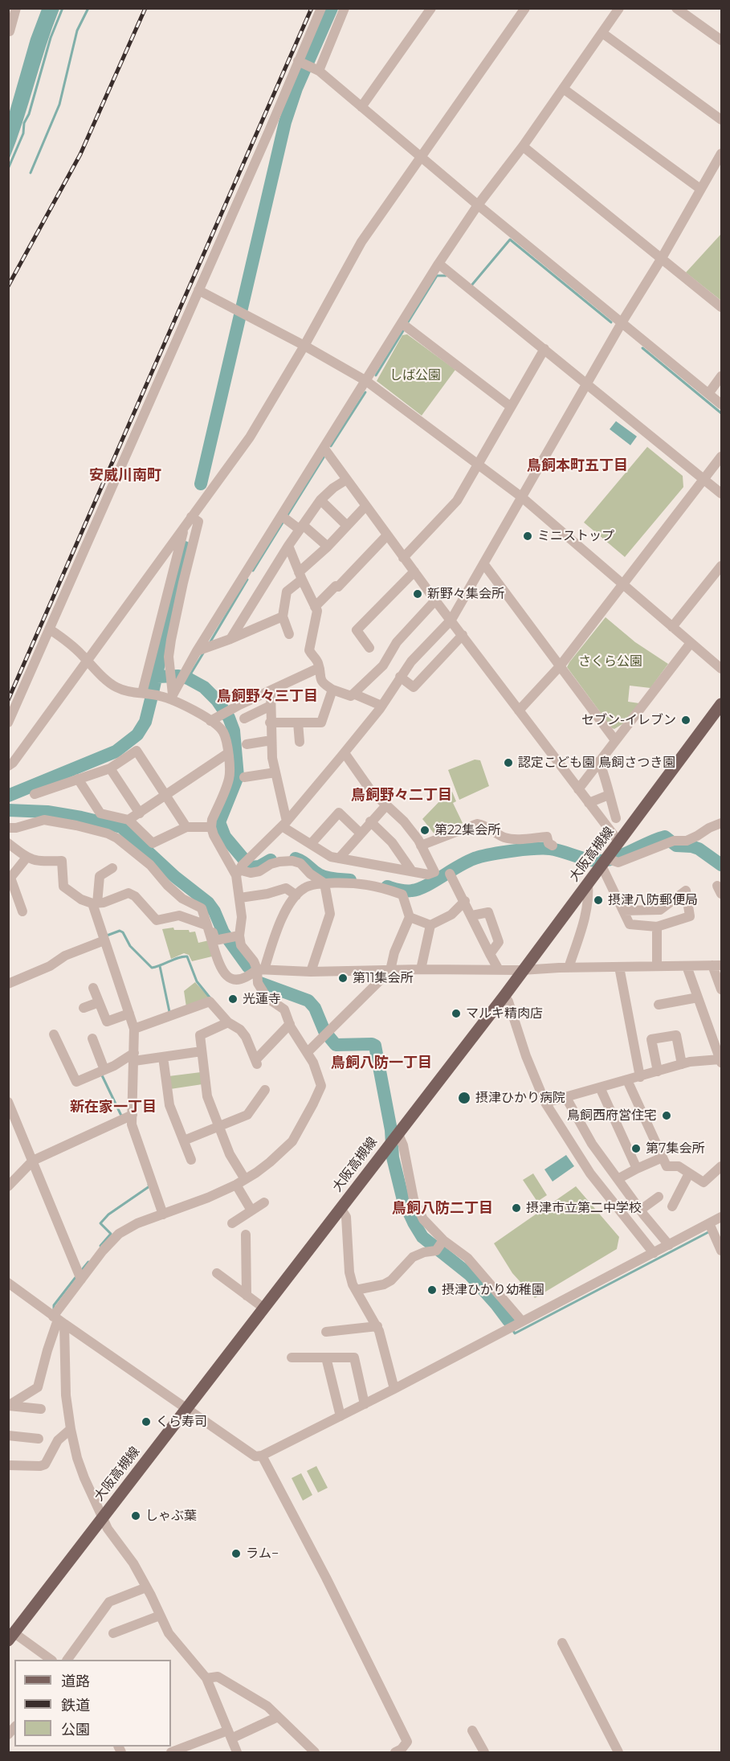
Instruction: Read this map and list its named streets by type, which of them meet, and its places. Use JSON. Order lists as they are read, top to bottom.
{
  "streets": {
    "main road": ["大阪高槻線"]
  },
  "districts": [
    "鳥飼本町五丁目",
    "安威川南町",
    "鳥飼野々三丁目",
    "鳥飼野々二丁目",
    "鳥飼八防一丁目",
    "新在家一丁目",
    "鳥飼八防二丁目"
  ],
  "parks": ["しば公園", "さくら公園"],
  "places": [
    "ミニストップ",
    "新野々集会所",
    "セブン-イレブン",
    "認定こども園 鳥飼さつき園",
    "第22集会所",
    "摂津八防郵便局",
    "第11集会所",
    "光蓮寺",
    "マルキ精肉店",
    "摂津ひかり病院",
    "鳥飼西府営住宅",
    "第7集会所",
    "摂津市立第二中学校",
    "摂津ひかり幼稚園",
    "くら寿司",
    "しゃぶ葉",
    "ラム−"
  ],
  "legend": ["道路", "鉄道", "公園"]
}
